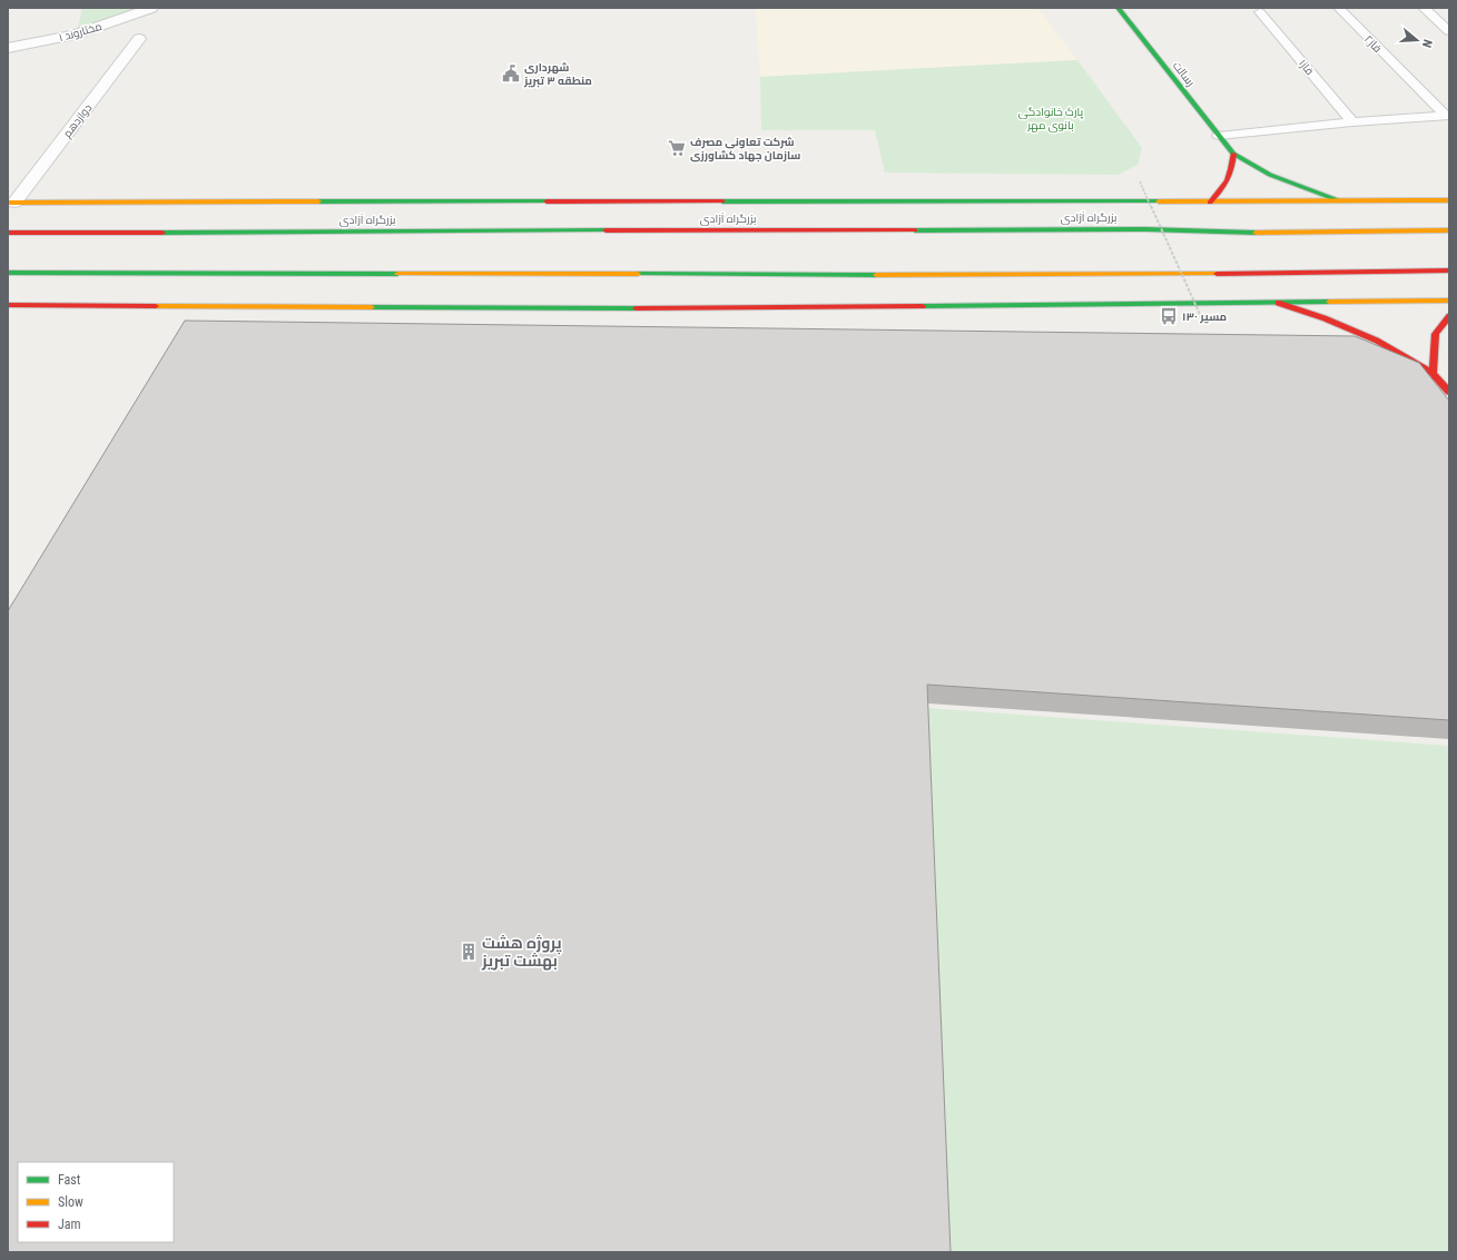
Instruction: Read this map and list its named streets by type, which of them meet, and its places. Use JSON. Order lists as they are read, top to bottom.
{
  "streets": {
    "main road": ["رسالت", "بزرگراه آزادی"],
    "street": ["مختاروند ۱", "دوازدهم"],
    "lane": ["فاز۲", "فاز۱"]
  },
  "crossings": [
    ["رسالت", "بزرگراه آزادی"],
    ["دوازدهم", "بزرگراه آزادی"]
  ],
  "parks": ["پارک خانوادگی بانوی مهر"],
  "places": {
    "public building": ["شهرداری منطقه ۳ تبریز"],
    "supermarket": ["شرکت تعاونی مصرف سازمان جهاد کشاورزی"],
    "bus stop": ["مسیر ۱۳۰"],
    "building": ["پروژه هشت بهشت تبریز"]
  },
  "legend": ["Fast", "Slow", "Jam"],
  "north": "right"
}
